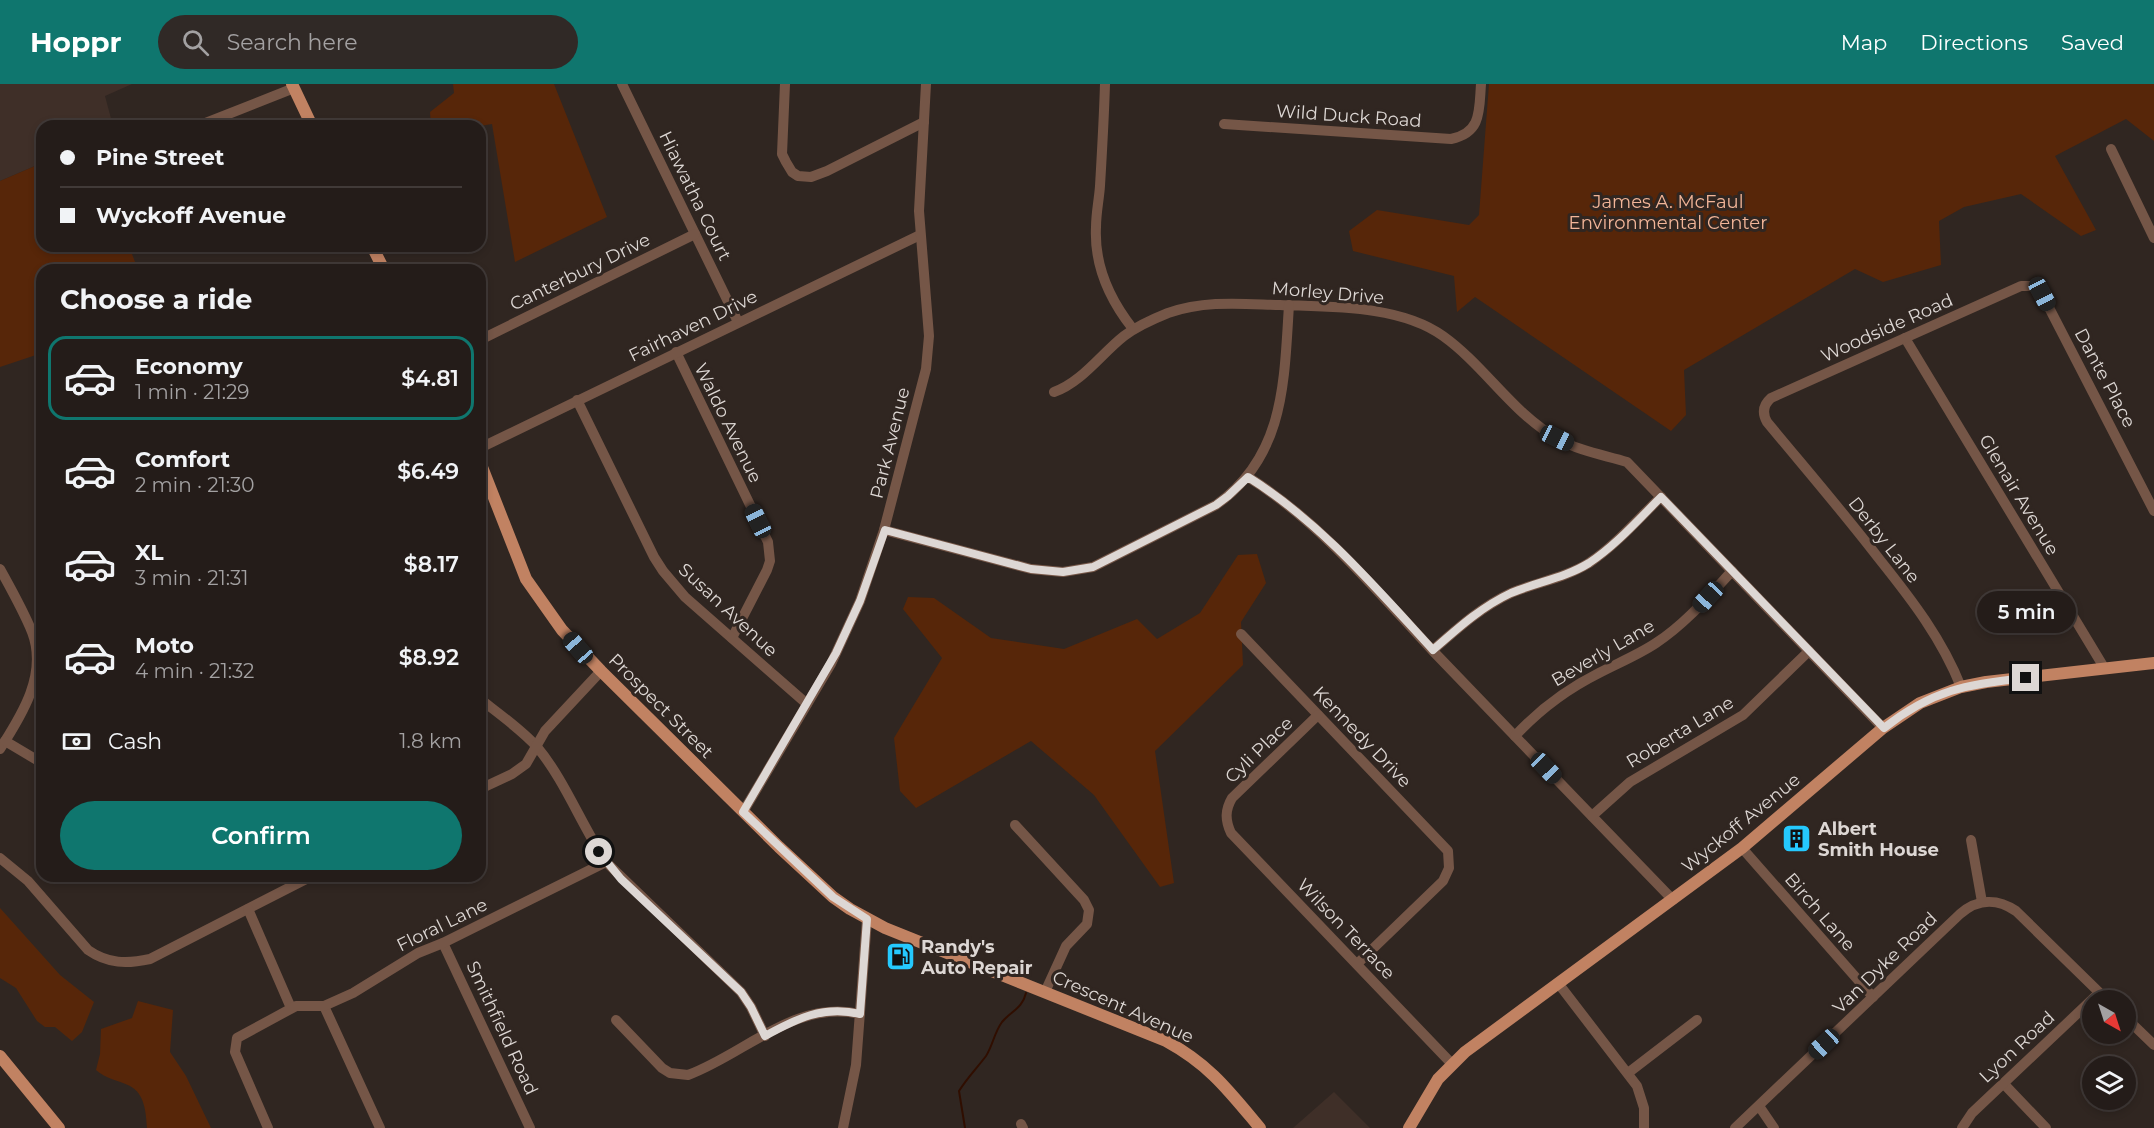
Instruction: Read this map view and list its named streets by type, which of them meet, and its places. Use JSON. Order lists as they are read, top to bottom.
{
  "streets": {
    "main road": ["Prospect Street", "Wyckoff Avenue", "Crescent Avenue"],
    "street": [
      "Wild Duck Road",
      "Hiawatha Court",
      "Canterbury Drive",
      "Morley Drive",
      "Fairhaven Drive",
      "Woodside Road",
      "Dante Place",
      "Waldo Avenue",
      "Park Avenue",
      "Glenair Avenue",
      "Derby Lane",
      "Susan Avenue",
      "Beverly Lane",
      "Roberta Lane",
      "Kennedy Drive",
      "Cyli Place",
      "Birch Lane",
      "Floral Lane",
      "Wilson Terrace",
      "Van Dyke Road",
      "Smithfield Road",
      "Lyon Road"
    ]
  },
  "crossings": [
    ["Hiawatha Court", "Canterbury Drive"],
    ["Hiawatha Court", "Fairhaven Drive"],
    ["Morley Drive", "Beverly Lane"],
    ["Morley Drive", "Roberta Lane"],
    ["Morley Drive", "Wyckoff Avenue"],
    ["Fairhaven Drive", "Waldo Avenue"],
    ["Fairhaven Drive", "Park Avenue"],
    ["Fairhaven Drive", "Susan Avenue"],
    ["Woodside Road", "Dante Place"],
    ["Woodside Road", "Glenair Avenue"],
    ["Woodside Road", "Derby Lane"],
    ["Waldo Avenue", "Susan Avenue"],
    ["Park Avenue", "Susan Avenue"],
    ["Park Avenue", "Prospect Street"],
    ["Park Avenue", "Crescent Avenue"],
    ["Glenair Avenue", "Wyckoff Avenue"],
    ["Derby Lane", "Wyckoff Avenue"],
    ["Prospect Street", "Crescent Avenue"],
    ["Kennedy Drive", "Cyli Place"],
    ["Kennedy Drive", "Wilson Terrace"],
    ["Cyli Place", "Wilson Terrace"],
    ["Wyckoff Avenue", "Birch Lane"],
    ["Wyckoff Avenue", "Wilson Terrace"],
    ["Birch Lane", "Van Dyke Road"],
    ["Floral Lane", "Smithfield Road"]
  ],
  "parks": ["James A. McFaul Environmental Center"],
  "places": {
    "building": ["Albert Smith House"],
    "fuel station": ["Randy's Auto Repair"]
  },
  "north": "bottom right",
  "page": {
    "header": "Hoppr",
    "search": "Search here",
    "nav": ["Map", "Directions", "Saved"],
    "banner": ["Pine Street", "Wyckoff Avenue"],
    "heading": "Choose a ride",
    "list": [
      {
        "name": "Economy",
        "note": "1 min · 21:29",
        "value": "$4.81"
      },
      {
        "name": "Comfort",
        "note": "2 min · 21:30",
        "value": "$6.49"
      },
      {
        "name": "XL",
        "note": "3 min · 21:31",
        "value": "$8.17"
      },
      {
        "name": "Moto",
        "note": "4 min · 21:32",
        "value": "$8.92"
      }
    ],
    "bubble": "5 min",
    "pay": ["Cash", "1.8 km"],
    "buttons": "Confirm"
  }
}
